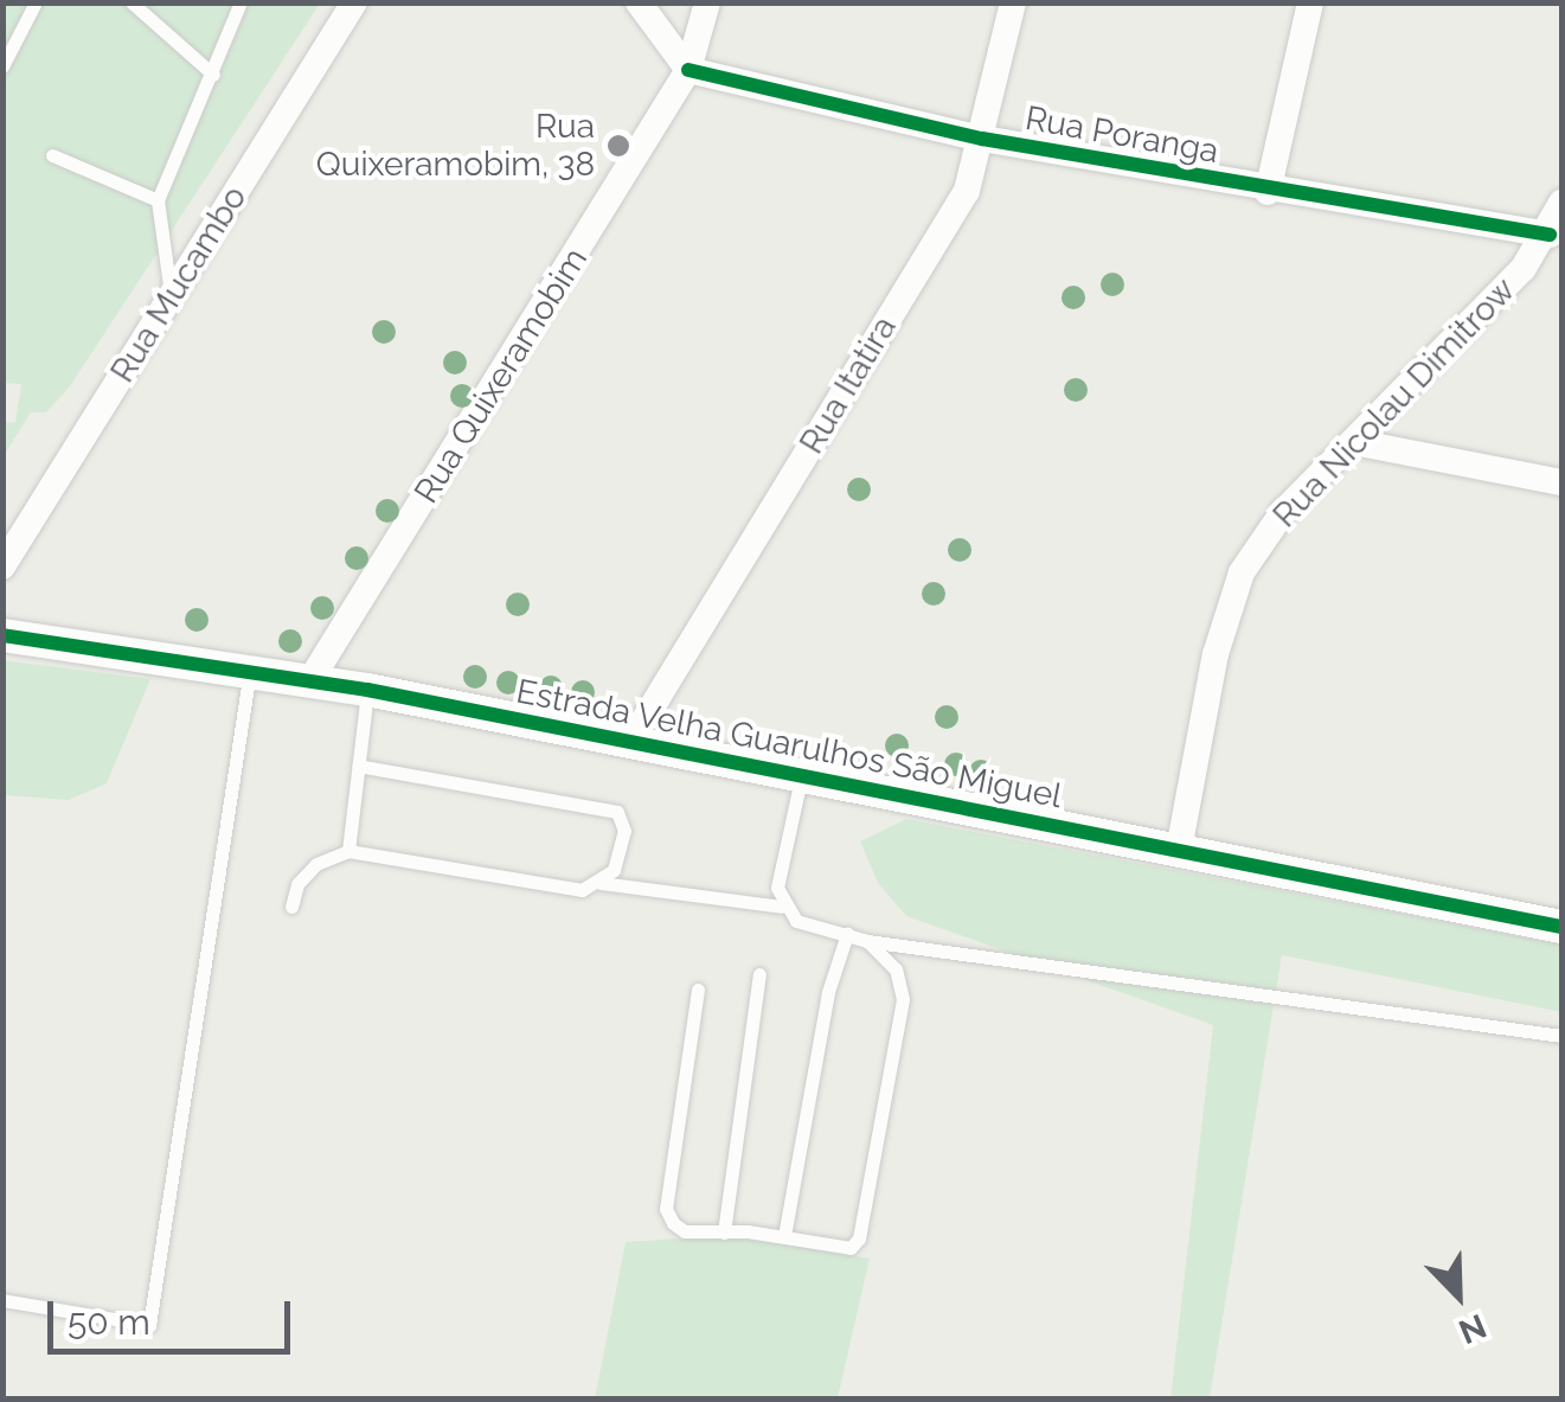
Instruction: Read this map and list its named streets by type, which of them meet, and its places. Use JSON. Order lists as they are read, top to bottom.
{
  "streets": {
    "street": [
      "Rua Poranga",
      "Rua Mucambo",
      "Rua Quixeramobim",
      "Rua Itatira",
      "Rua Nicolau Dimitrow",
      "Estrada Velha Guarulhos São Miguel"
    ]
  },
  "crossings": [
    ["Rua Poranga", "Rua Quixeramobim"],
    ["Rua Poranga", "Rua Itatira"],
    ["Rua Poranga", "Rua Nicolau Dimitrow"],
    ["Rua Quixeramobim", "Estrada Velha Guarulhos São Miguel"],
    ["Rua Itatira", "Estrada Velha Guarulhos São Miguel"],
    ["Rua Nicolau Dimitrow", "Estrada Velha Guarulhos São Miguel"]
  ],
  "places": ["Rua Quixeramobim, 38"],
  "scale_bar": "50 m",
  "north": "bottom right"
}
